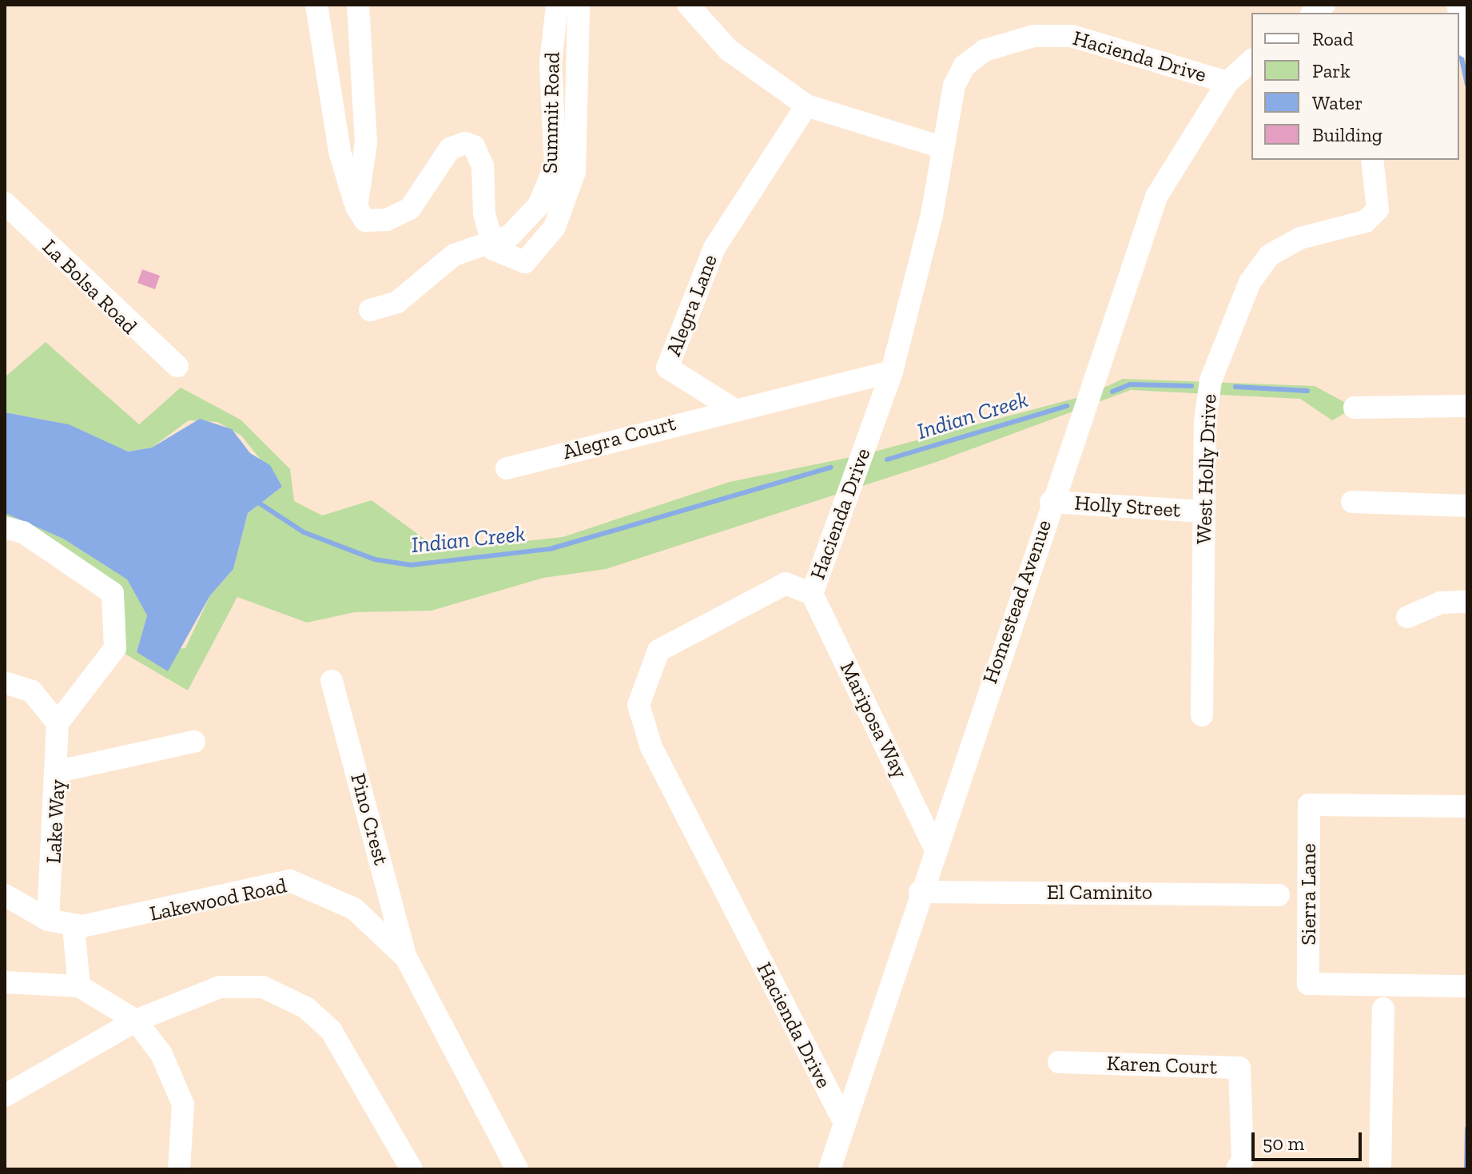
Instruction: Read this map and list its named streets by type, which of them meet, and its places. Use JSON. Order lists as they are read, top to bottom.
{
  "streets": {
    "street": [
      "Hacienda Drive",
      "Summit Road",
      "La Bolsa Road",
      "Alegra Lane",
      "Alegra Court",
      "West Holly Drive",
      "Holly Street",
      "Homestead Avenue",
      "Mariposa Way",
      "Pino Crest",
      "Lake Way",
      "El Caminito",
      "Sierra Lane",
      "Lakewood Road",
      "Karen Court"
    ]
  },
  "crossings": [
    ["Hacienda Drive", "Homestead Avenue"],
    ["Hacienda Drive", "Mariposa Way"],
    ["Alegra Lane", "Alegra Court"],
    ["West Holly Drive", "Holly Street"],
    ["Holly Street", "Homestead Avenue"],
    ["Homestead Avenue", "Mariposa Way"],
    ["Homestead Avenue", "El Caminito"],
    ["Pino Crest", "Lakewood Road"],
    ["Lake Way", "Lakewood Road"]
  ],
  "water": ["Indian Creek"],
  "legend": [
    "Road",
    "Park",
    "Water",
    "Building"
  ],
  "scale_bar": "50 m"
}
